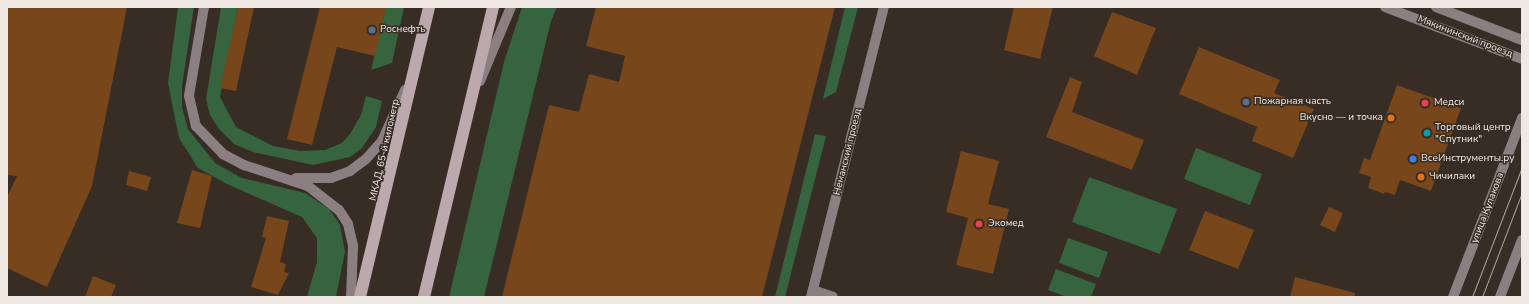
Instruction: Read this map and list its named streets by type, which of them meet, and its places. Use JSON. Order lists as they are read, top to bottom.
{
  "streets": {
    "highway": ["МКАД, 65-й километр"],
    "main road": ["Мякининский проезд", "Неманский проезд", "улица Кулакова"]
  },
  "places": [
    "Роснефть",
    "Пожарная часть",
    "Медси",
    "Вкусно — и точка",
    "Торговый центр \"Спутник\"",
    "ВсеИнструменты.ру",
    "Чичилаки",
    "Экомед"
  ]
}
